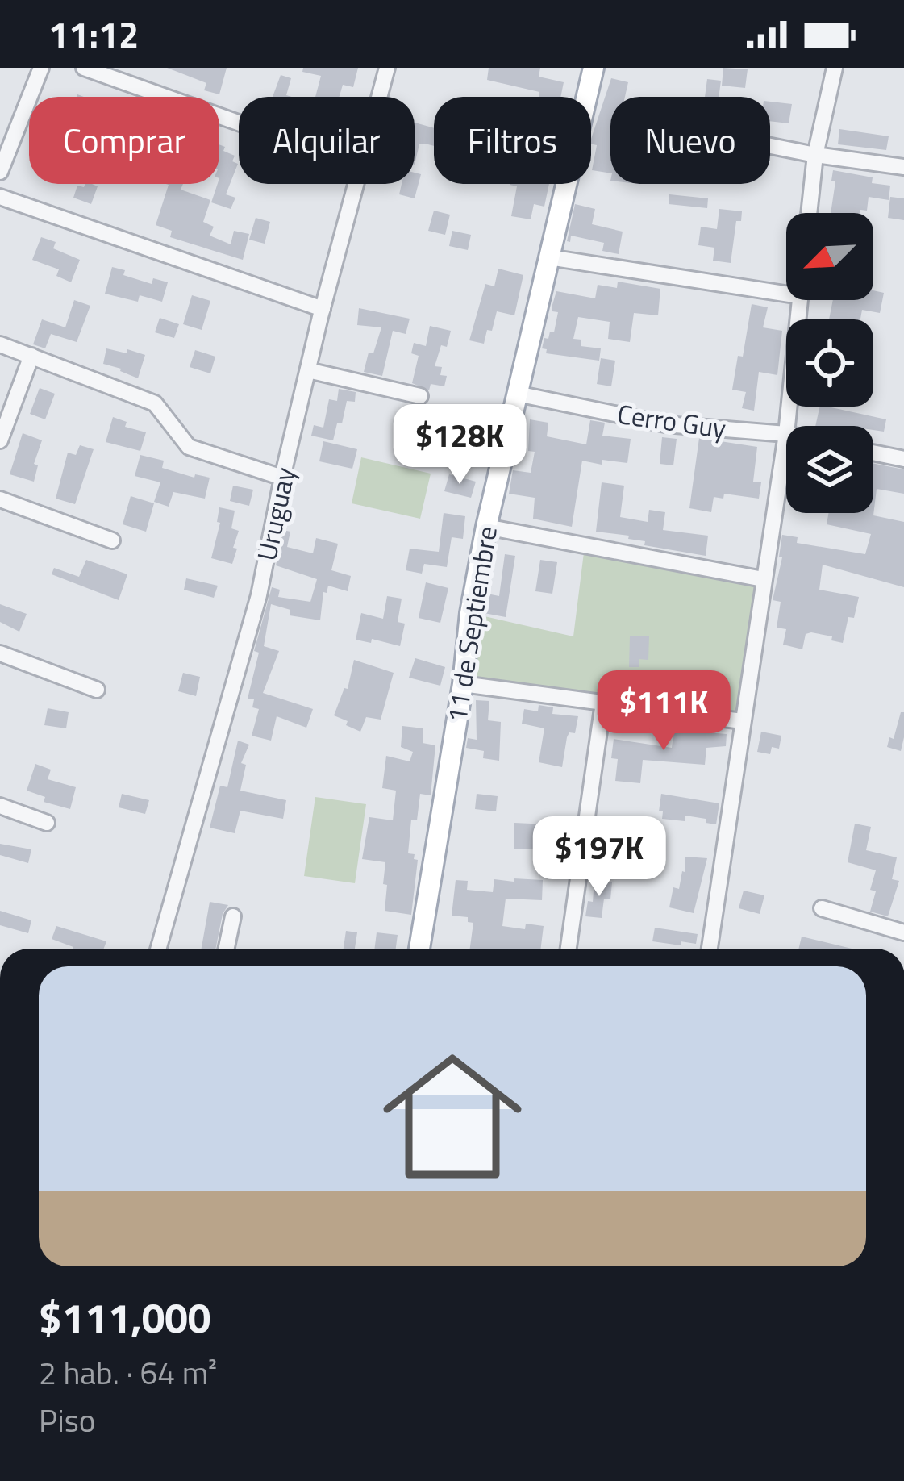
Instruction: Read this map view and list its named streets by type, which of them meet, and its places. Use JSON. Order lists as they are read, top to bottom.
{
  "streets": {
    "main road": ["11 de Septiembre"],
    "street": ["Cerro Guy", "Uruguay"]
  },
  "crossings": [
    ["Cerro Guy", "11 de Septiembre"]
  ],
  "north": "bottom left",
  "page": {
    "status": "11:12",
    "chip": [
      "Comprar",
      "Alquilar",
      "Filtros",
      "Nuevo"
    ],
    "price": ["$128K", "$111K", "$197K"],
    "list": [
      {
        "name": "$111,000",
        "note": "2 hab. · 64 m² · Piso"
      }
    ]
  }
}
